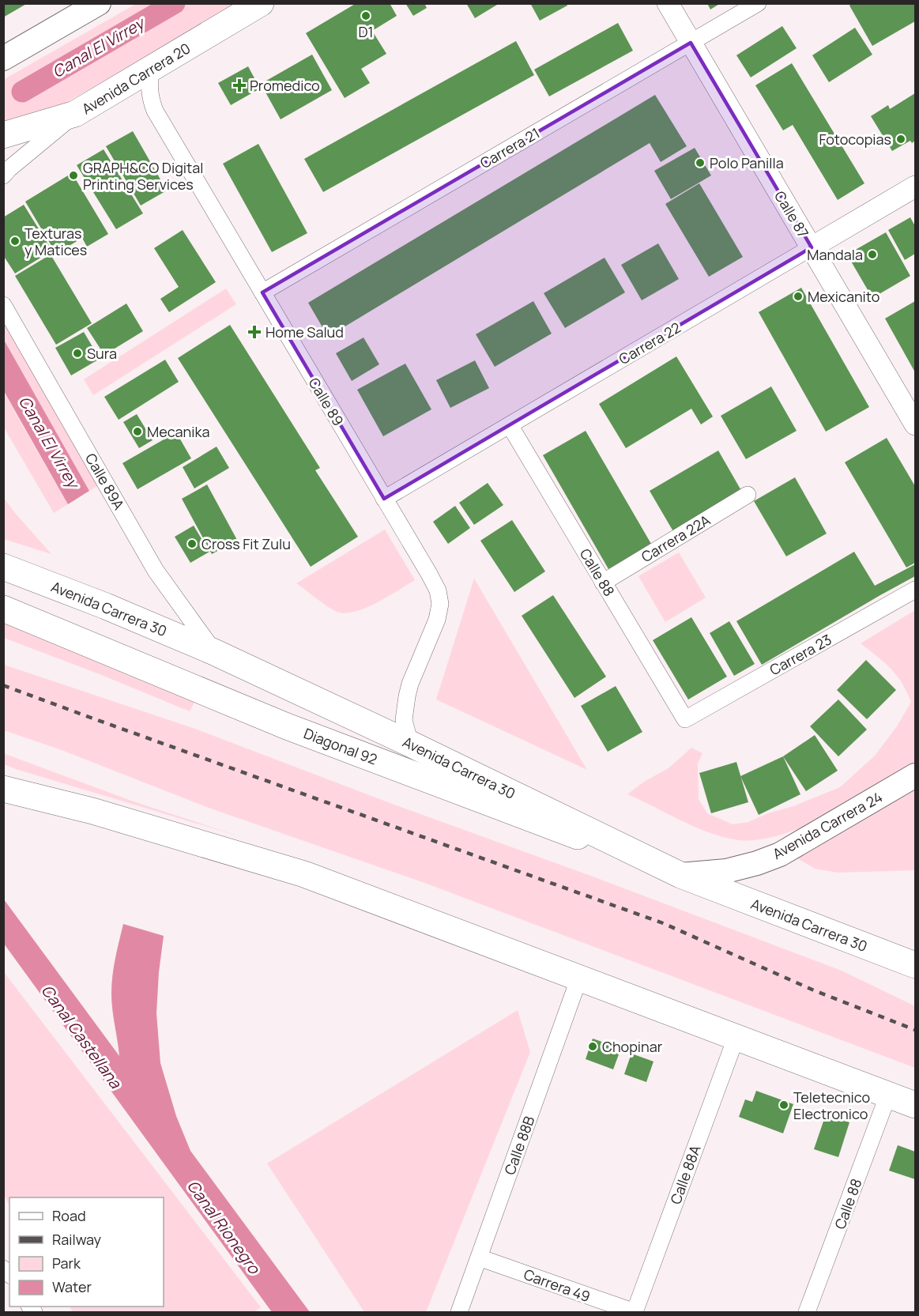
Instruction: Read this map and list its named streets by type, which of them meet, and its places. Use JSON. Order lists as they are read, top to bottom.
{
  "streets": {
    "main road": [
      "Avenida Carrera 20",
      "Avenida Carrera 30",
      "Diagonal 92",
      "Avenida Carrera 24"
    ],
    "street": [
      "Carrera 21",
      "Calle 87",
      "Carrera 22",
      "Calle 89",
      "Calle 89A",
      "Carrera 22A",
      "Calle 88",
      "Carrera 23",
      "Calle 88B",
      "Calle 88A",
      "Carrera 49"
    ]
  },
  "crossings": [
    ["Avenida Carrera 20", "Calle 89"],
    ["Carrera 21", "Calle 87"],
    ["Carrera 21", "Calle 89"],
    ["Calle 87", "Carrera 22"],
    ["Carrera 22", "Calle 89"],
    ["Carrera 22", "Calle 88"],
    ["Calle 89", "Avenida Carrera 30"],
    ["Calle 89A", "Avenida Carrera 30"],
    ["Carrera 22A", "Calle 88"],
    ["Calle 88", "Carrera 23"],
    ["Avenida Carrera 30", "Diagonal 92"],
    ["Avenida Carrera 30", "Avenida Carrera 24"],
    ["Diagonal 92", "Avenida Carrera 24"],
    ["Calle 88B", "Carrera 49"],
    ["Calle 88A", "Carrera 49"]
  ],
  "water": ["Canal El Virrey", "Canal Castellana", "Canal Rionegro"],
  "places": {
    "other": [
      "D1",
      "Fotocopias",
      "Polo Panilla",
      "GRAPH&CO Digital Printing Services",
      "Texturas y Matices",
      "Mandala",
      "Mexicanito",
      "Sura",
      "Mecanika",
      "Cross Fit Zulu",
      "Chopinar",
      "Teletecnico Electronico"
    ],
    "health": ["Promedico", "Home Salud"]
  },
  "legend": [
    "Road",
    "Railway",
    "Park",
    "Water"
  ]
}
